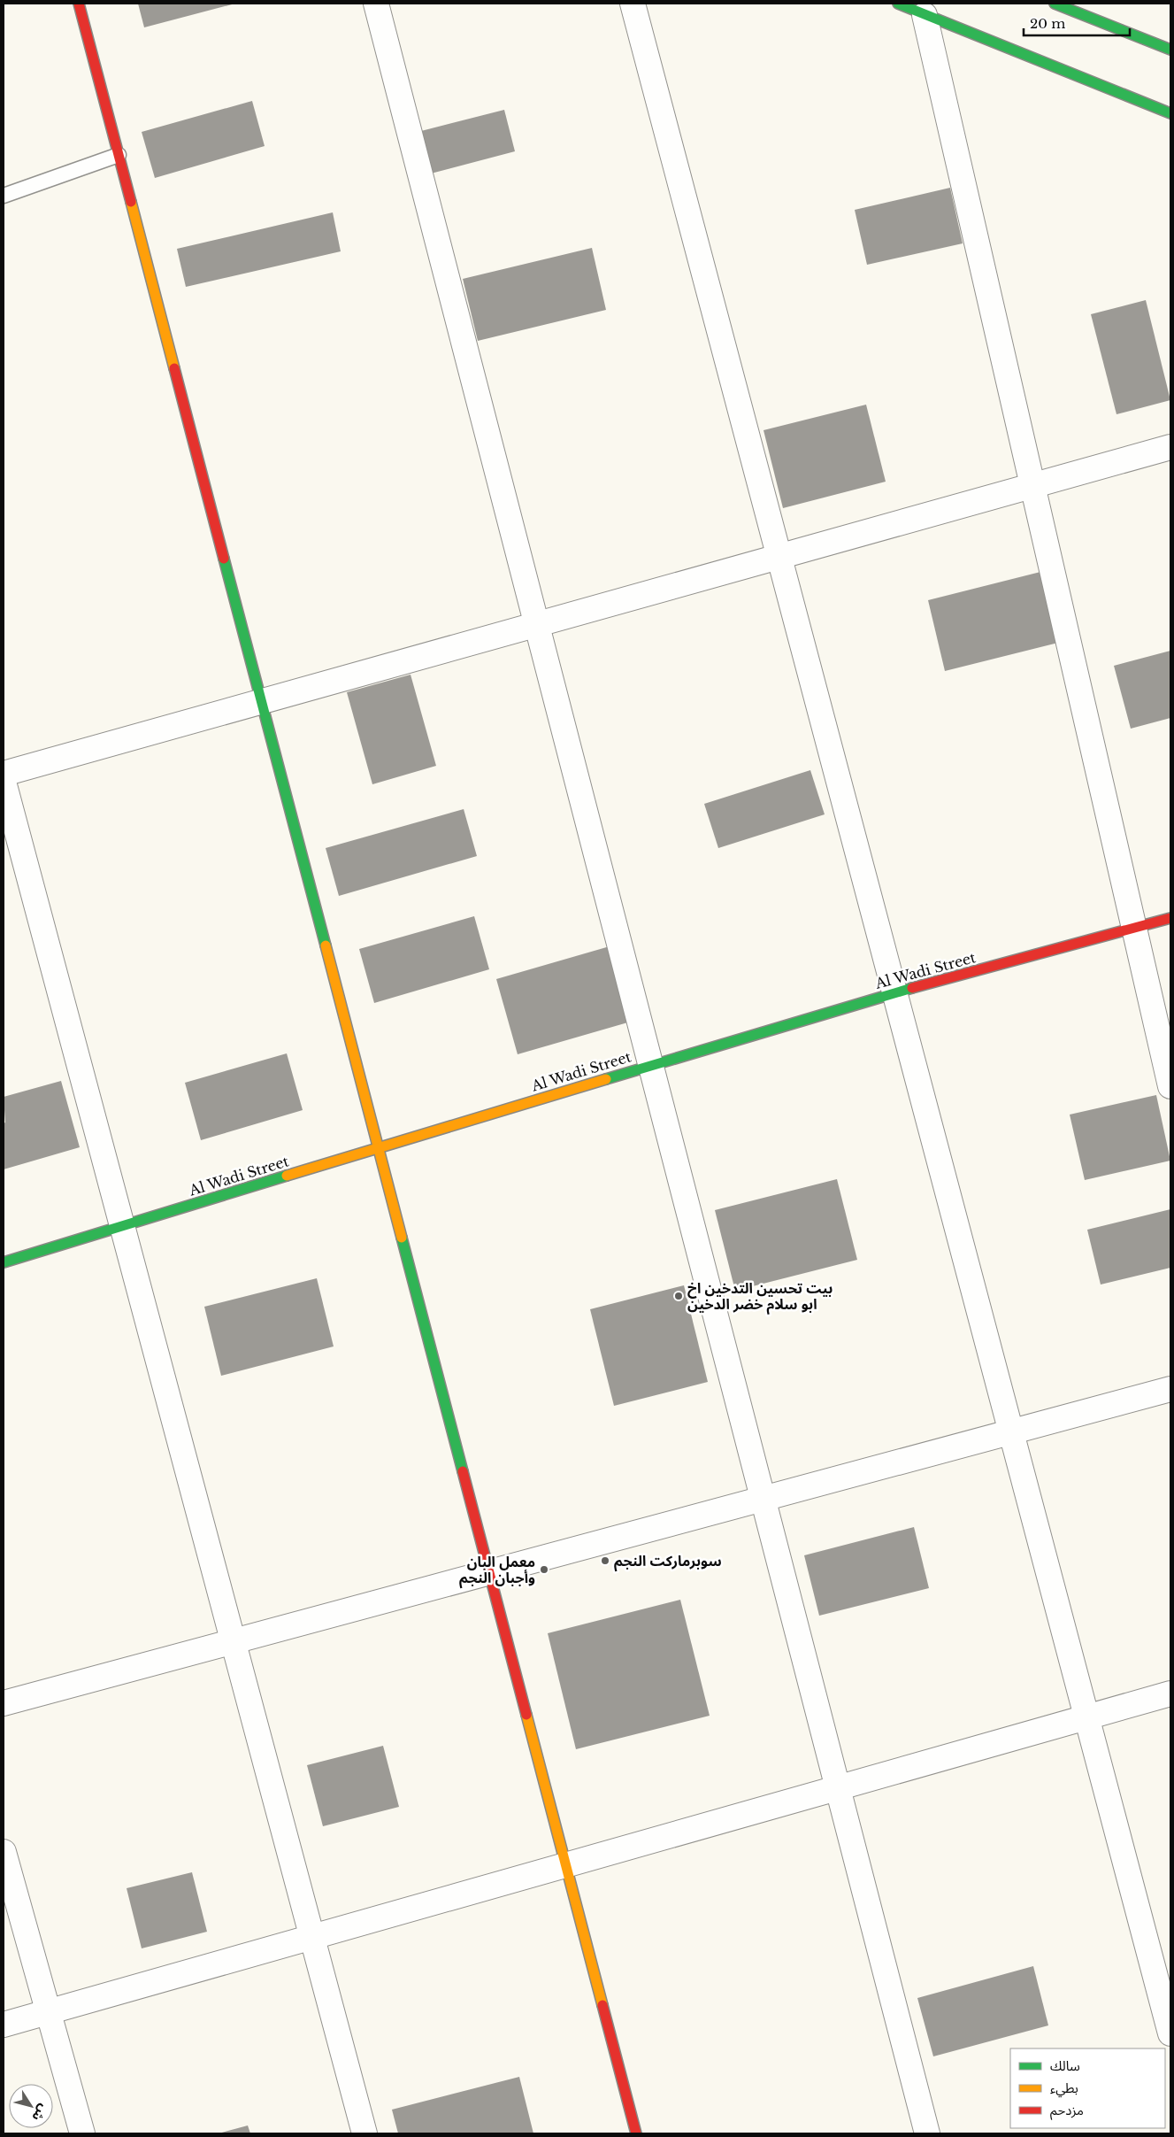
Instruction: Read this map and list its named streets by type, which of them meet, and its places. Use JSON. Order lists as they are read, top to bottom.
{
  "streets": {
    "main road": ["Al Wadi Street"]
  },
  "places": ["بيت تحسين التدخين اخ ابو سلام خضر الدخين", "سوبرماركت النجم", "معمل البان وأجبان النجم"],
  "legend": ["سالك", "بطيء", "مزدحم"],
  "scale_bar": "20 m",
  "north": "bottom right"
}
